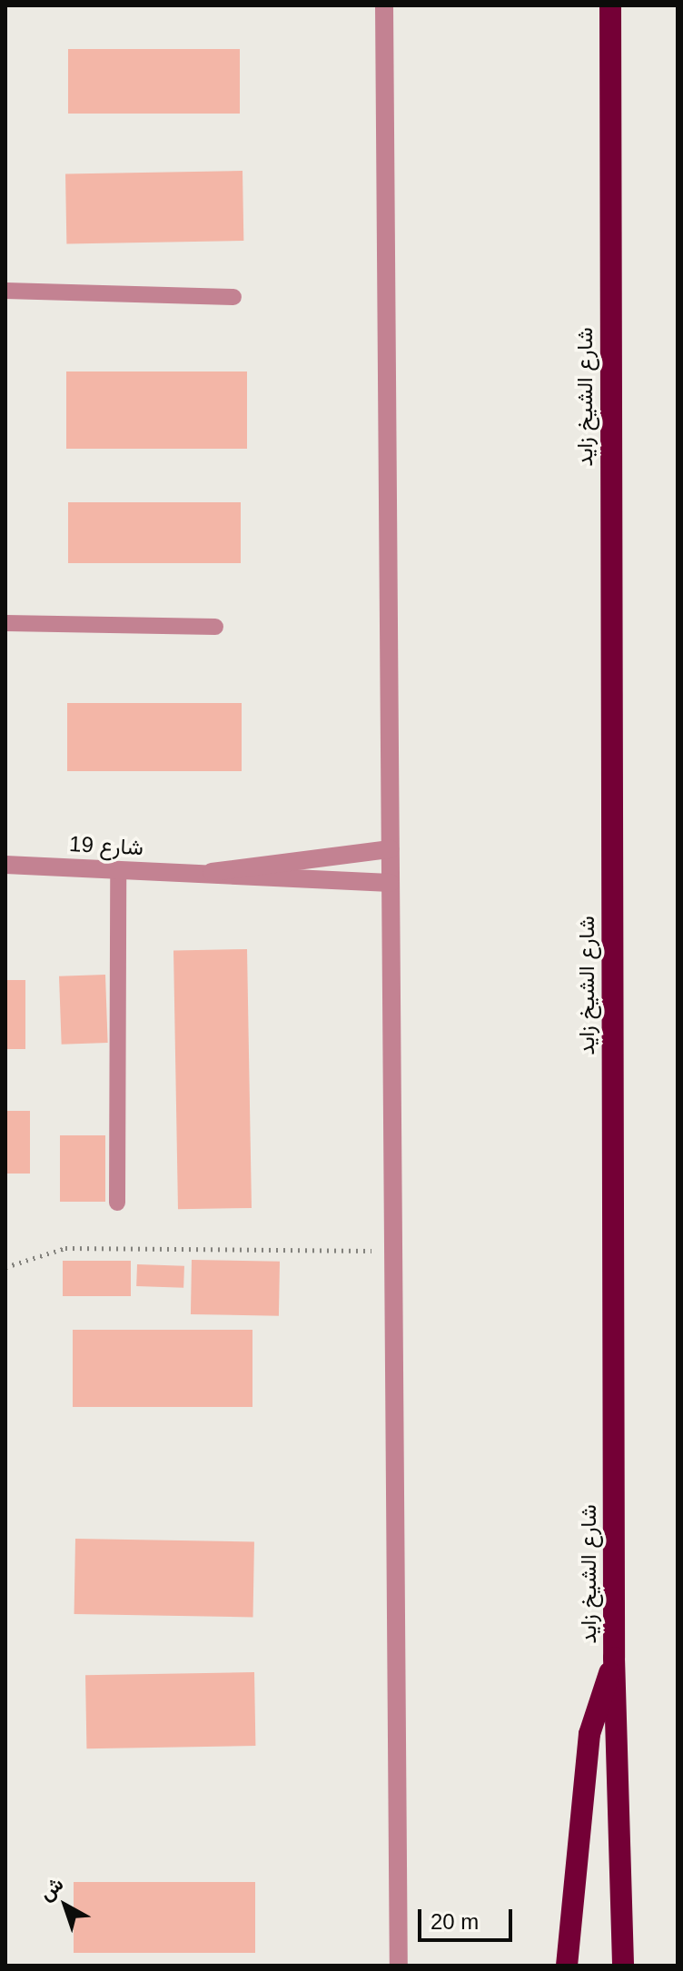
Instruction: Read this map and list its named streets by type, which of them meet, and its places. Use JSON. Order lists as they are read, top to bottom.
{
  "streets": {
    "highway": ["شارع الشيخ زايد"],
    "street": ["شارع 19"]
  },
  "scale_bar": "20 m",
  "north": "top left"
}
